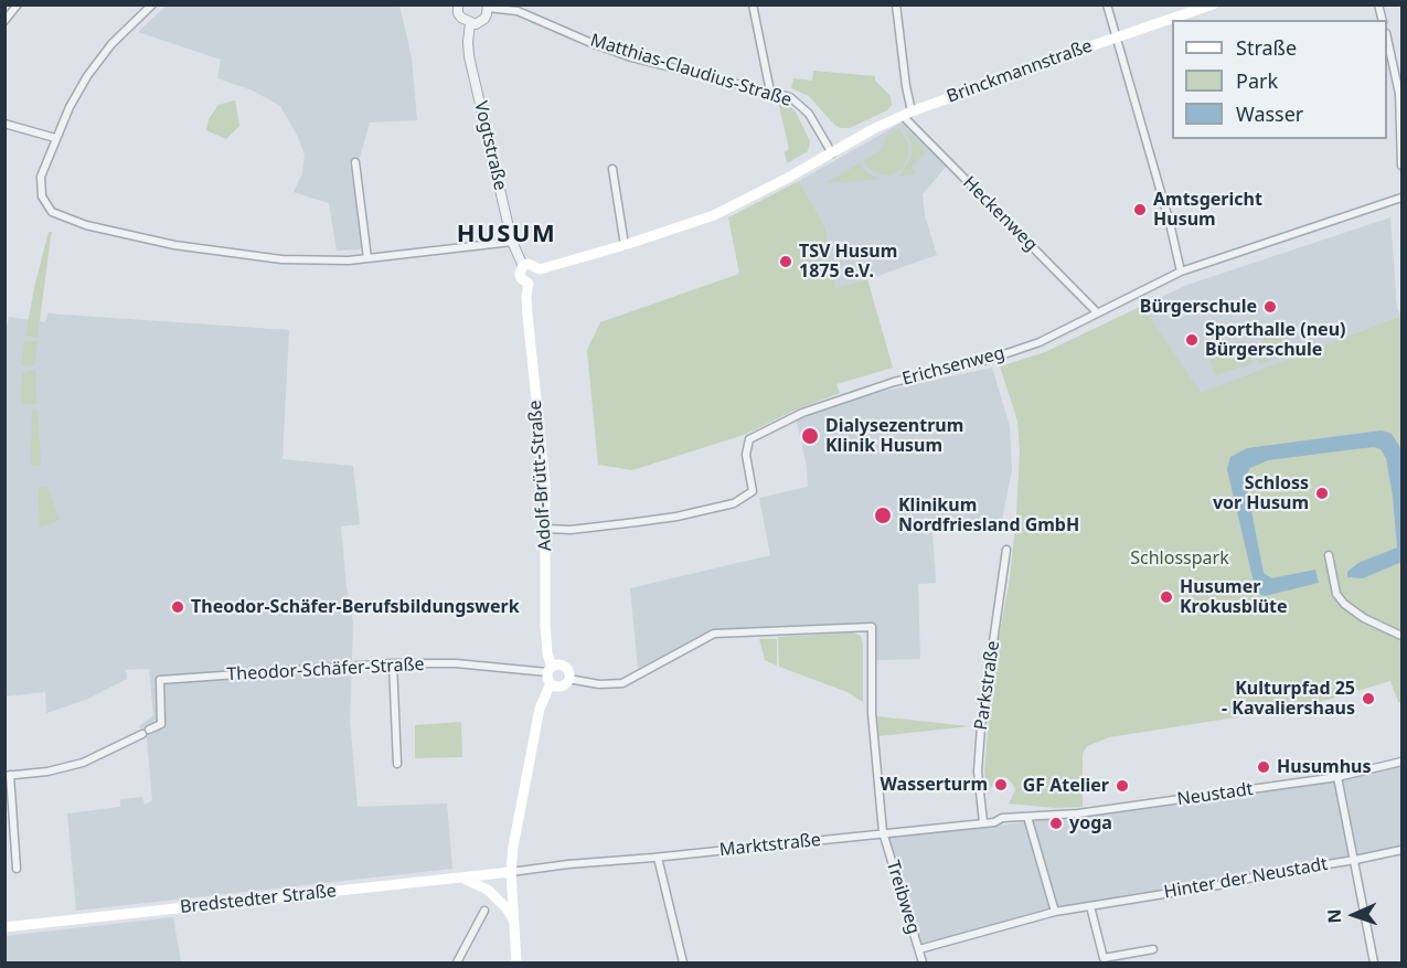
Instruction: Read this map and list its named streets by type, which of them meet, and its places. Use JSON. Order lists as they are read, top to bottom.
{
  "streets": {
    "main road": ["Brinckmannstraße", "Adolf-Brütt-Straße", "Bredstedter Straße"],
    "street": [
      "Matthias-Claudius-Straße",
      "Vogtstraße",
      "Heckenweg",
      "Erichsenweg",
      "Theodor-Schäfer-Straße",
      "Parkstraße",
      "Neustadt",
      "Marktstraße",
      "Hinter der Neustadt",
      "Treibweg"
    ]
  },
  "crossings": [
    ["Matthias-Claudius-Straße", "Brinckmannstraße"],
    ["Matthias-Claudius-Straße", "Vogtstraße"],
    ["Brinckmannstraße", "Heckenweg"],
    ["Vogtstraße", "Adolf-Brütt-Straße"],
    ["Heckenweg", "Erichsenweg"],
    ["Erichsenweg", "Adolf-Brütt-Straße"],
    ["Adolf-Brütt-Straße", "Theodor-Schäfer-Straße"],
    ["Adolf-Brütt-Straße", "Treibweg"],
    ["Theodor-Schäfer-Straße", "Treibweg"],
    ["Parkstraße", "Marktstraße"],
    ["Neustadt", "Marktstraße"],
    ["Marktstraße", "Treibweg"],
    ["Marktstraße", "Bredstedter Straße"],
    ["Hinter der Neustadt", "Treibweg"]
  ],
  "districts": ["HUSUM"],
  "parks": ["Schlosspark"],
  "places": [
    "Amtsgericht Husum",
    "TSV Husum 1875 e.V.",
    "Bürgerschule",
    "Sporthalle (neu) Bürgerschule",
    "Dialysezentrum Klinik Husum",
    "Schloss vor Husum",
    "Klinikum Nordfriesland GmbH",
    "Husumer Krokusblüte",
    "Theodor-Schäfer-Berufsbildungswerk",
    "Kulturpfad 25 - Kavaliershaus",
    "Husumhus",
    "Wasserturm",
    "GF Atelier",
    "yoga"
  ],
  "legend": ["Straße", "Park", "Wasser"],
  "north": "left"
}
